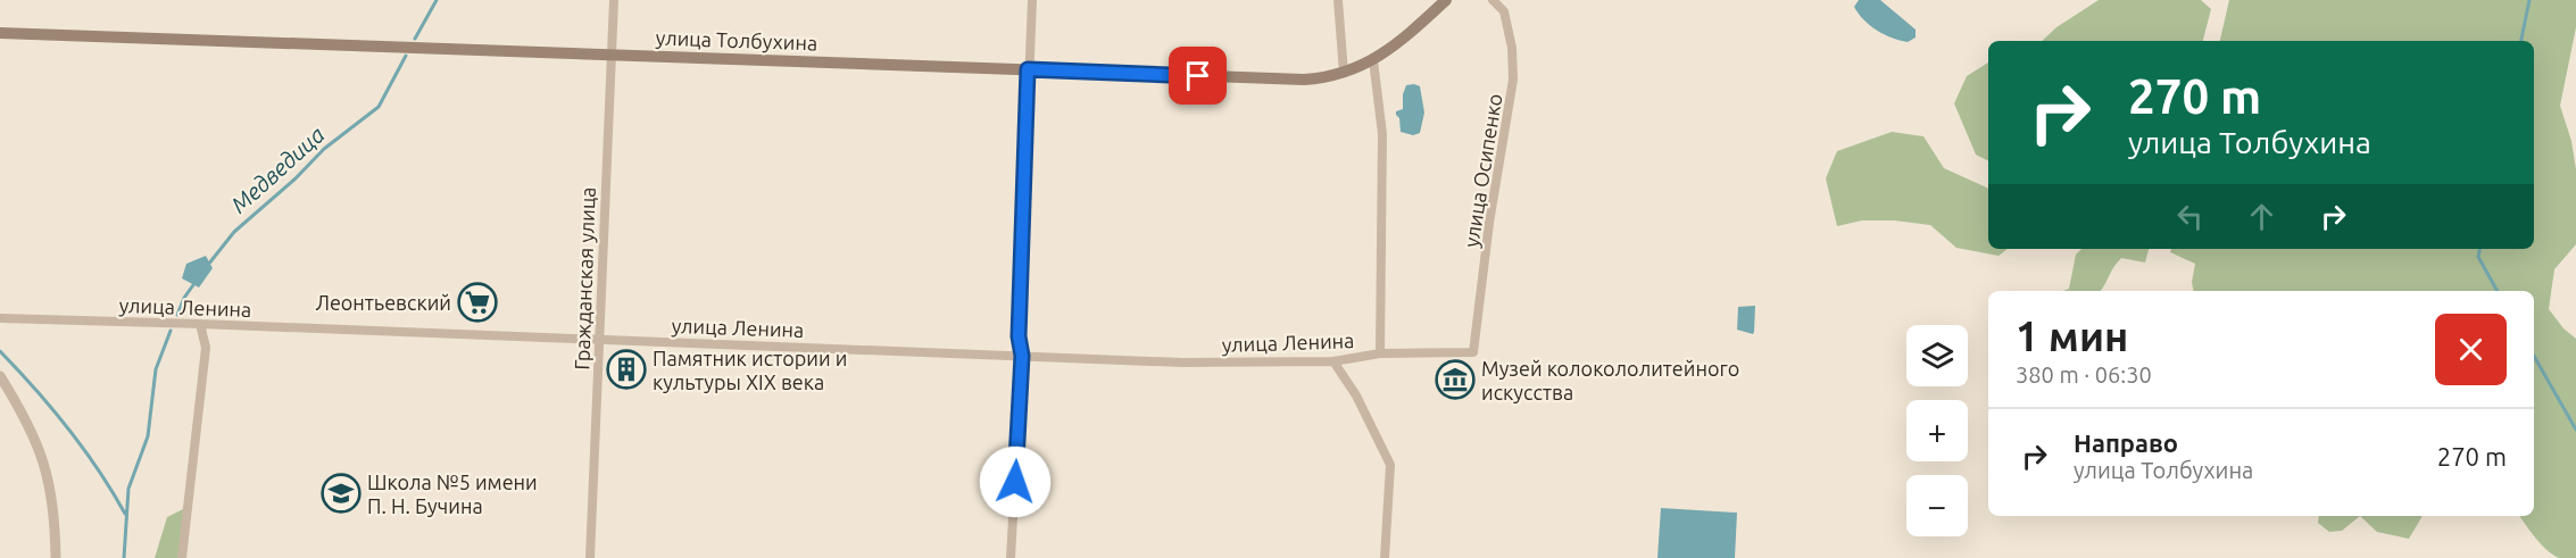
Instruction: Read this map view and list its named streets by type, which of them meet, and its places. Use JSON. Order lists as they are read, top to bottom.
{
  "streets": {
    "main road": ["улица Толбухина"],
    "street": ["улица Осипенко", "Гражданская улица", "улица Ленина"]
  },
  "crossings": [
    ["улица Толбухина", "Гражданская улица"],
    ["улица Осипенко", "улица Ленина"],
    ["Гражданская улица", "улица Ленина"]
  ],
  "water": ["Медведица"],
  "places": {
    "supermarket": ["Леонтьевский"],
    "building": ["Памятник истории и культуры XIX века"],
    "museum": ["Музей колокололитейного искусства"],
    "school or university": ["Школа №5 имени П. Н. Бучина"]
  },
  "page": {
    "turn": ["270 m", "улица Толбухина"],
    "heading": ["1 мин", "380 m · 06:30"],
    "map_buttons": ["+", "−"],
    "list": [
      {
        "name": "Направо",
        "note": "улица Толбухина",
        "value": "270 m"
      }
    ]
  }
}
